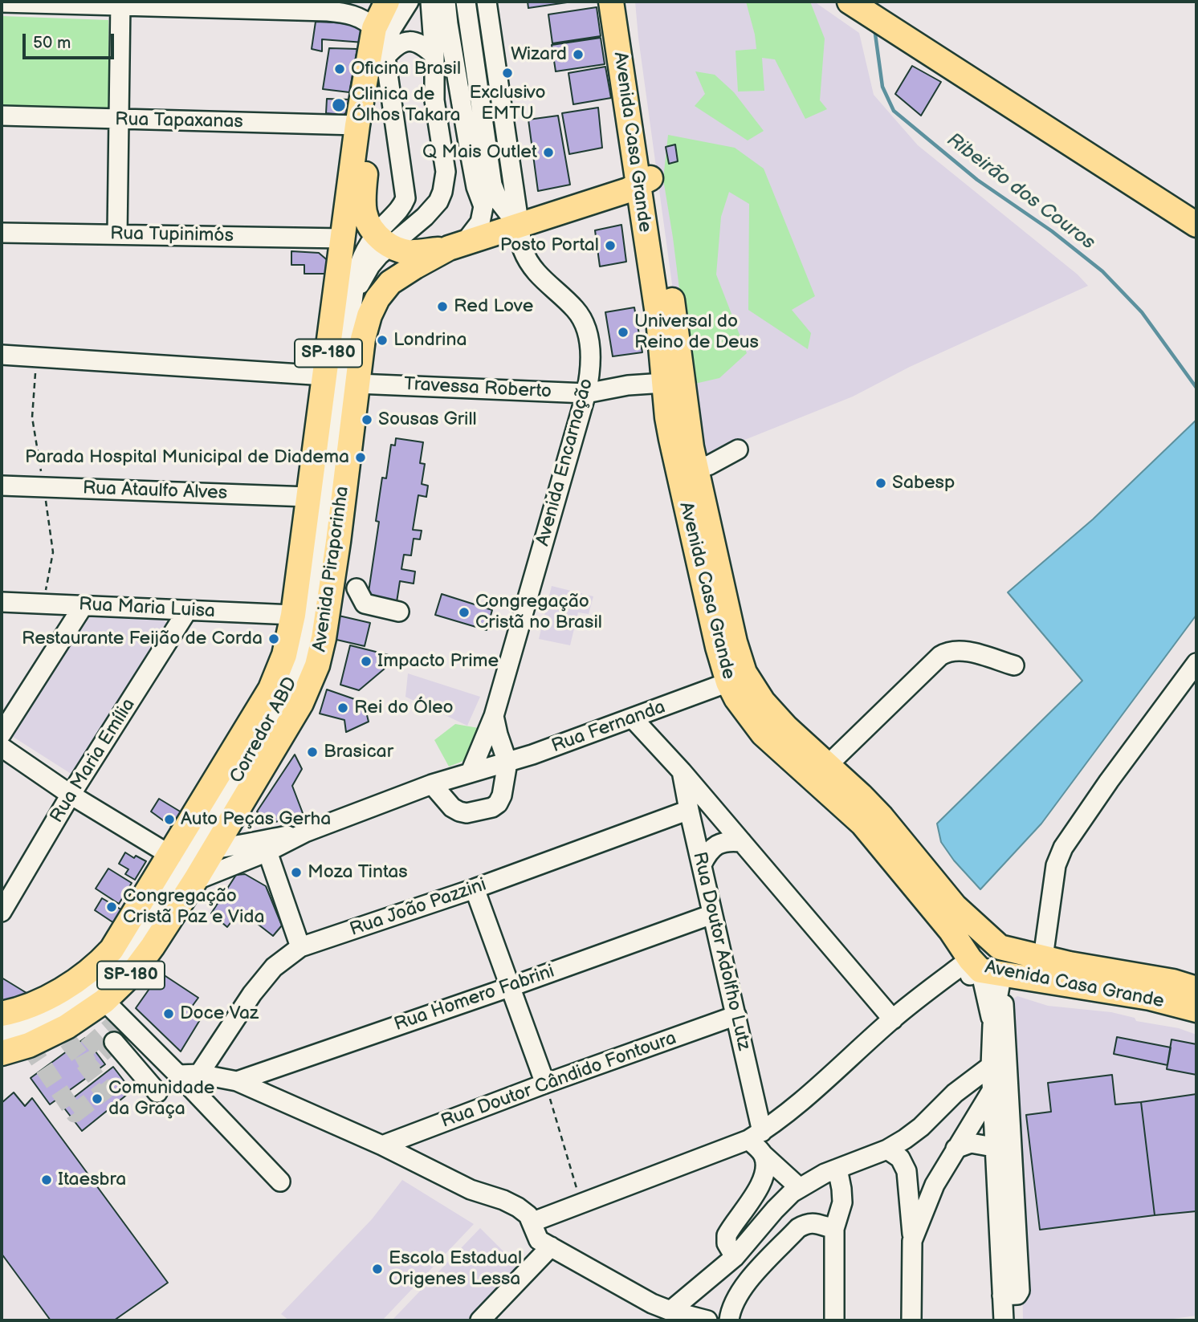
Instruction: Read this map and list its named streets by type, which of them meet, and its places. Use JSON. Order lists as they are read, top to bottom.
{
  "streets": {
    "main road": ["Avenida Casa Grande", "SP-180", "Avenida Piraporinha"],
    "street": [
      "Rua Tapaxanas",
      "Rua Tupinimós",
      "Travessa Roberto",
      "Avenida Encarnação",
      "Rua Ataulfo Alves",
      "Rua Maria Luisa",
      "Rua Fernanda",
      "Corredor ABD",
      "Rua Maria Emília",
      "Rua João Pazzini",
      "Rua Doutor Adolfho Lutz",
      "Rua Homero Fabrini",
      "Rua Doutor Cândido Fontoura"
    ]
  },
  "crossings": [
    ["Rua Tapaxanas", "Avenida Piraporinha"],
    ["Avenida Casa Grande", "Travessa Roberto"],
    ["Avenida Casa Grande", "Avenida Piraporinha"],
    ["Avenida Casa Grande", "Rua Fernanda"],
    ["Rua Tupinimós", "Avenida Piraporinha"],
    ["Travessa Roberto", "Avenida Encarnação"],
    ["Travessa Roberto", "Avenida Piraporinha"],
    ["Avenida Encarnação", "Avenida Piraporinha"],
    ["Avenida Encarnação", "Rua Fernanda"],
    ["Rua Ataulfo Alves", "Avenida Piraporinha"],
    ["Avenida Piraporinha", "Rua Maria Luisa"],
    ["Avenida Piraporinha", "Corredor ABD"],
    ["Rua Maria Luisa", "Corredor ABD"],
    ["Rua Maria Luisa", "Rua Maria Emília"],
    ["Rua João Pazzini", "Rua Doutor Adolfho Lutz"],
    ["Rua Doutor Adolfho Lutz", "Rua Homero Fabrini"],
    ["Rua Doutor Adolfho Lutz", "Rua Doutor Cândido Fontoura"]
  ],
  "water": ["Ribeirão dos Couros"],
  "places": [
    "Wizard",
    "Oficina Brasil",
    "Exclusivo EMTU",
    "Clinica de Ólhos Takara",
    "Q Mais Outlet",
    "Posto Portal",
    "Red Love",
    "Universal do Reino de Deus",
    "Londrina",
    "Sousas Grill",
    "Parada Hospital Municipal de Diadema",
    "Sabesp",
    "Congregação Cristã no Brasil",
    "Restaurante Feijão de Corda",
    "Impacto Prime",
    "Rei do Óleo",
    "Brasicar",
    "Auto Peças Gerha",
    "Moza Tintas",
    "Congregação Cristã Paz e Vida",
    "Doce Vaz",
    "Comunidade da Graça",
    "Itaesbra",
    "Escola Estadual Origenes Lessa"
  ],
  "scale_bar": "50 m"
}
